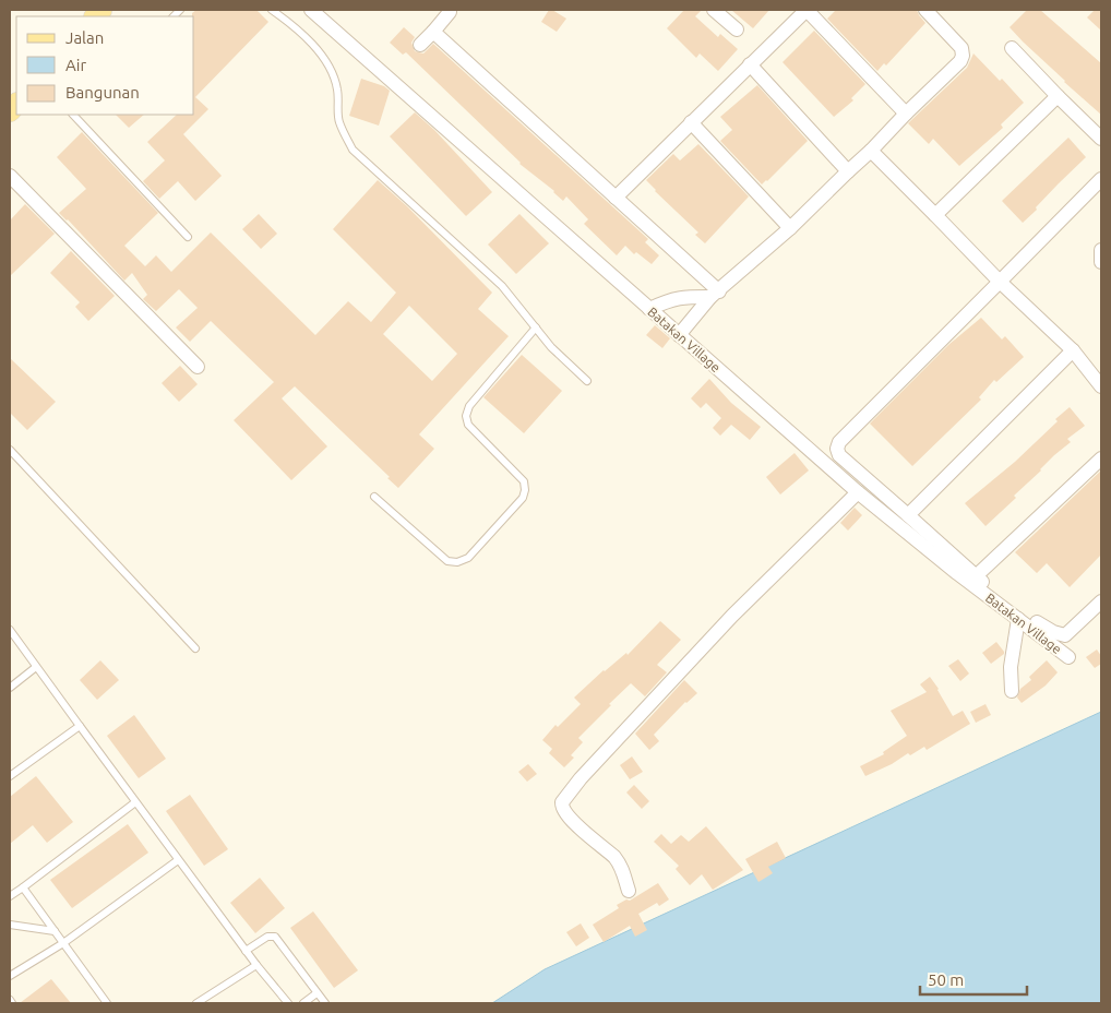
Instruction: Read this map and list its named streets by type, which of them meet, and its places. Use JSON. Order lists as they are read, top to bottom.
{
  "streets": {
    "street": ["Batakan Village"]
  },
  "legend": ["Jalan", "Air", "Bangunan"],
  "scale_bar": "50 m"
}
